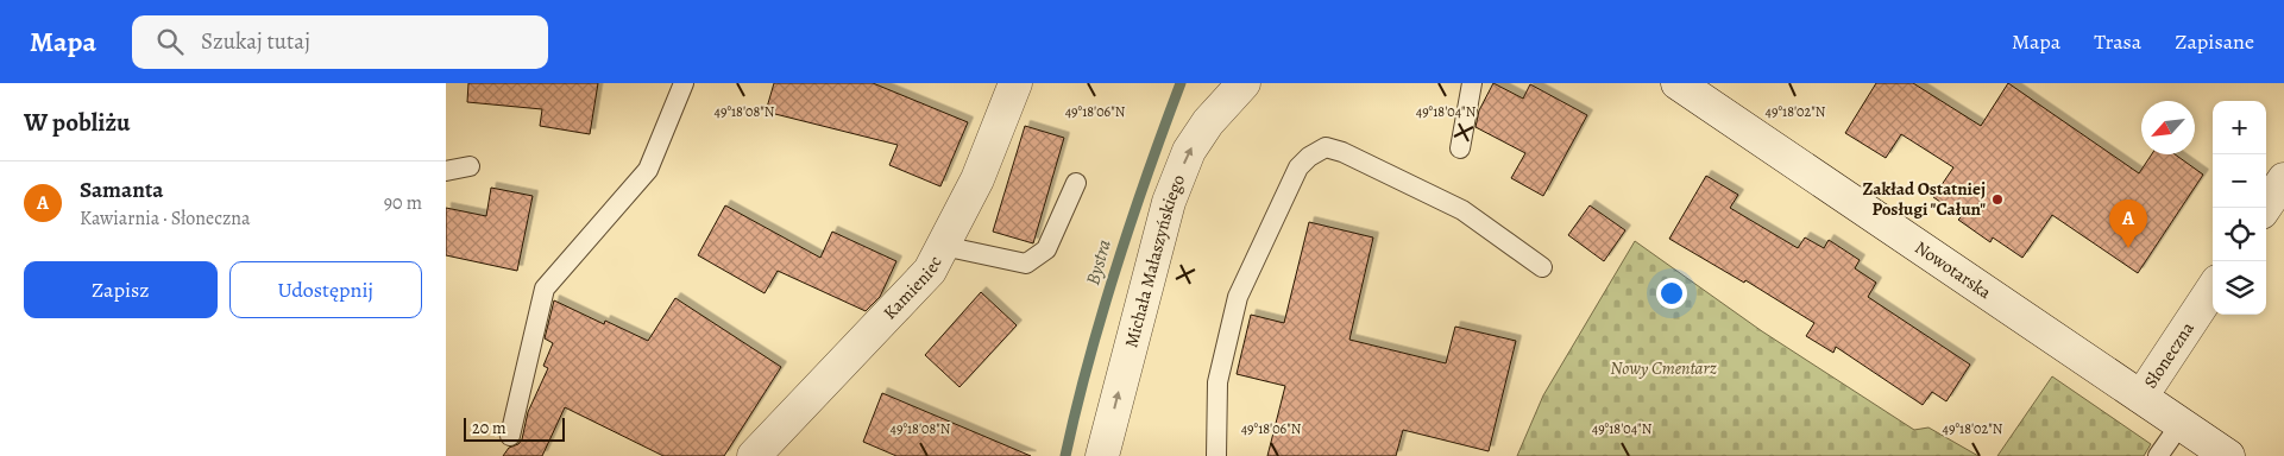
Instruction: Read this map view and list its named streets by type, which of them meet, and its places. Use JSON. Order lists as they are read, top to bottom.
{
  "streets": {
    "street": [
      "Michała Małaszyńskiego",
      "Nowotarska",
      "Kamieniec",
      "Słoneczna"
    ]
  },
  "crossings": [
    ["Nowotarska", "Słoneczna"]
  ],
  "one_way": ["Michała Małaszyńskiego"],
  "water": ["Bystra"],
  "parks": ["Nowy Cmentarz"],
  "places": ["Zakład Ostatniej Posługi \"Całun\""],
  "scale_bar": "20 m",
  "north": "bottom left",
  "page": {
    "header": "Mapa",
    "search": "Szukaj tutaj",
    "nav": ["Mapa", "Trasa", "Zapisane"],
    "heading": "W pobliżu",
    "map_buttons": ["+", "−"],
    "list": [
      {
        "mark": "A",
        "name": "Samanta",
        "note": "Kawiarnia · Słoneczna",
        "value": "90 m"
      }
    ],
    "pins": "A",
    "buttons": ["Zapisz", "Udostępnij"],
    "scale": "20 m"
  },
  "coordinates": [
    "49°18'08\"N",
    "49°18'06\"N",
    "49°18'04\"N",
    "49°18'02\"N"
  ]
}
